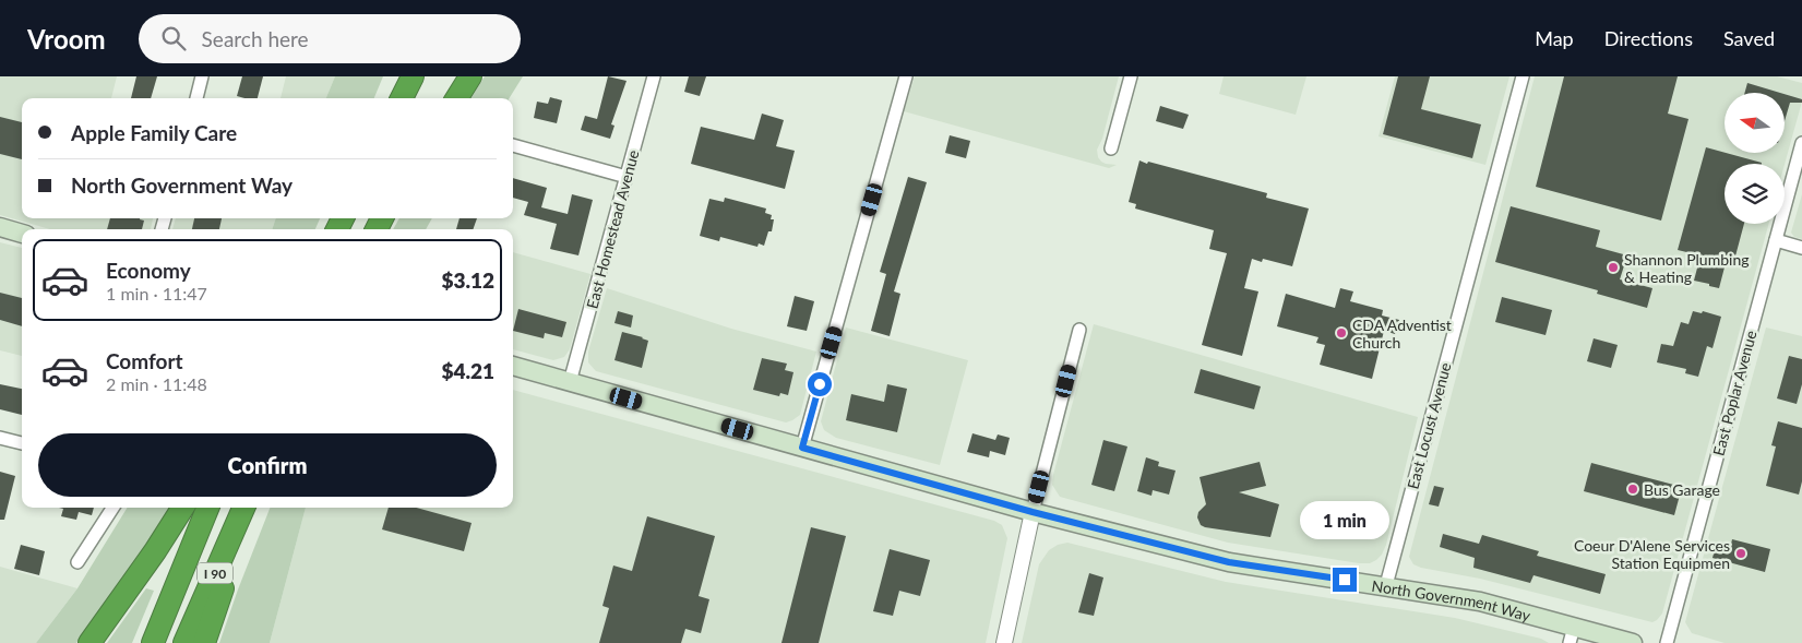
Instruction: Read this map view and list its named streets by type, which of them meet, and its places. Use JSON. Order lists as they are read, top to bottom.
{
  "streets": {
    "highway": ["I 90"],
    "main road": ["North Government Way"],
    "street": ["East Homestead Avenue", "East Poplar Avenue", "East Locust Avenue"]
  },
  "crossings": [
    ["East Homestead Avenue", "North Government Way"],
    ["East Locust Avenue", "North Government Way"]
  ],
  "places": [
    "Shannon Plumbing & Heating",
    "CDA Adventist Church",
    "Bus Garage",
    "Coeur D'Alene Services Station Equipmen"
  ],
  "north": "left",
  "page": {
    "header": "Vroom",
    "search": "Search here",
    "nav": ["Map", "Directions", "Saved"],
    "banner": ["Apple Family Care", "North Government Way"],
    "list": [
      {
        "name": "Economy",
        "note": "1 min · 11:47",
        "value": "$3.12"
      },
      {
        "name": "Comfort",
        "note": "2 min · 11:48",
        "value": "$4.21"
      }
    ],
    "buttons": "Confirm",
    "bubble": "1 min"
  }
}
